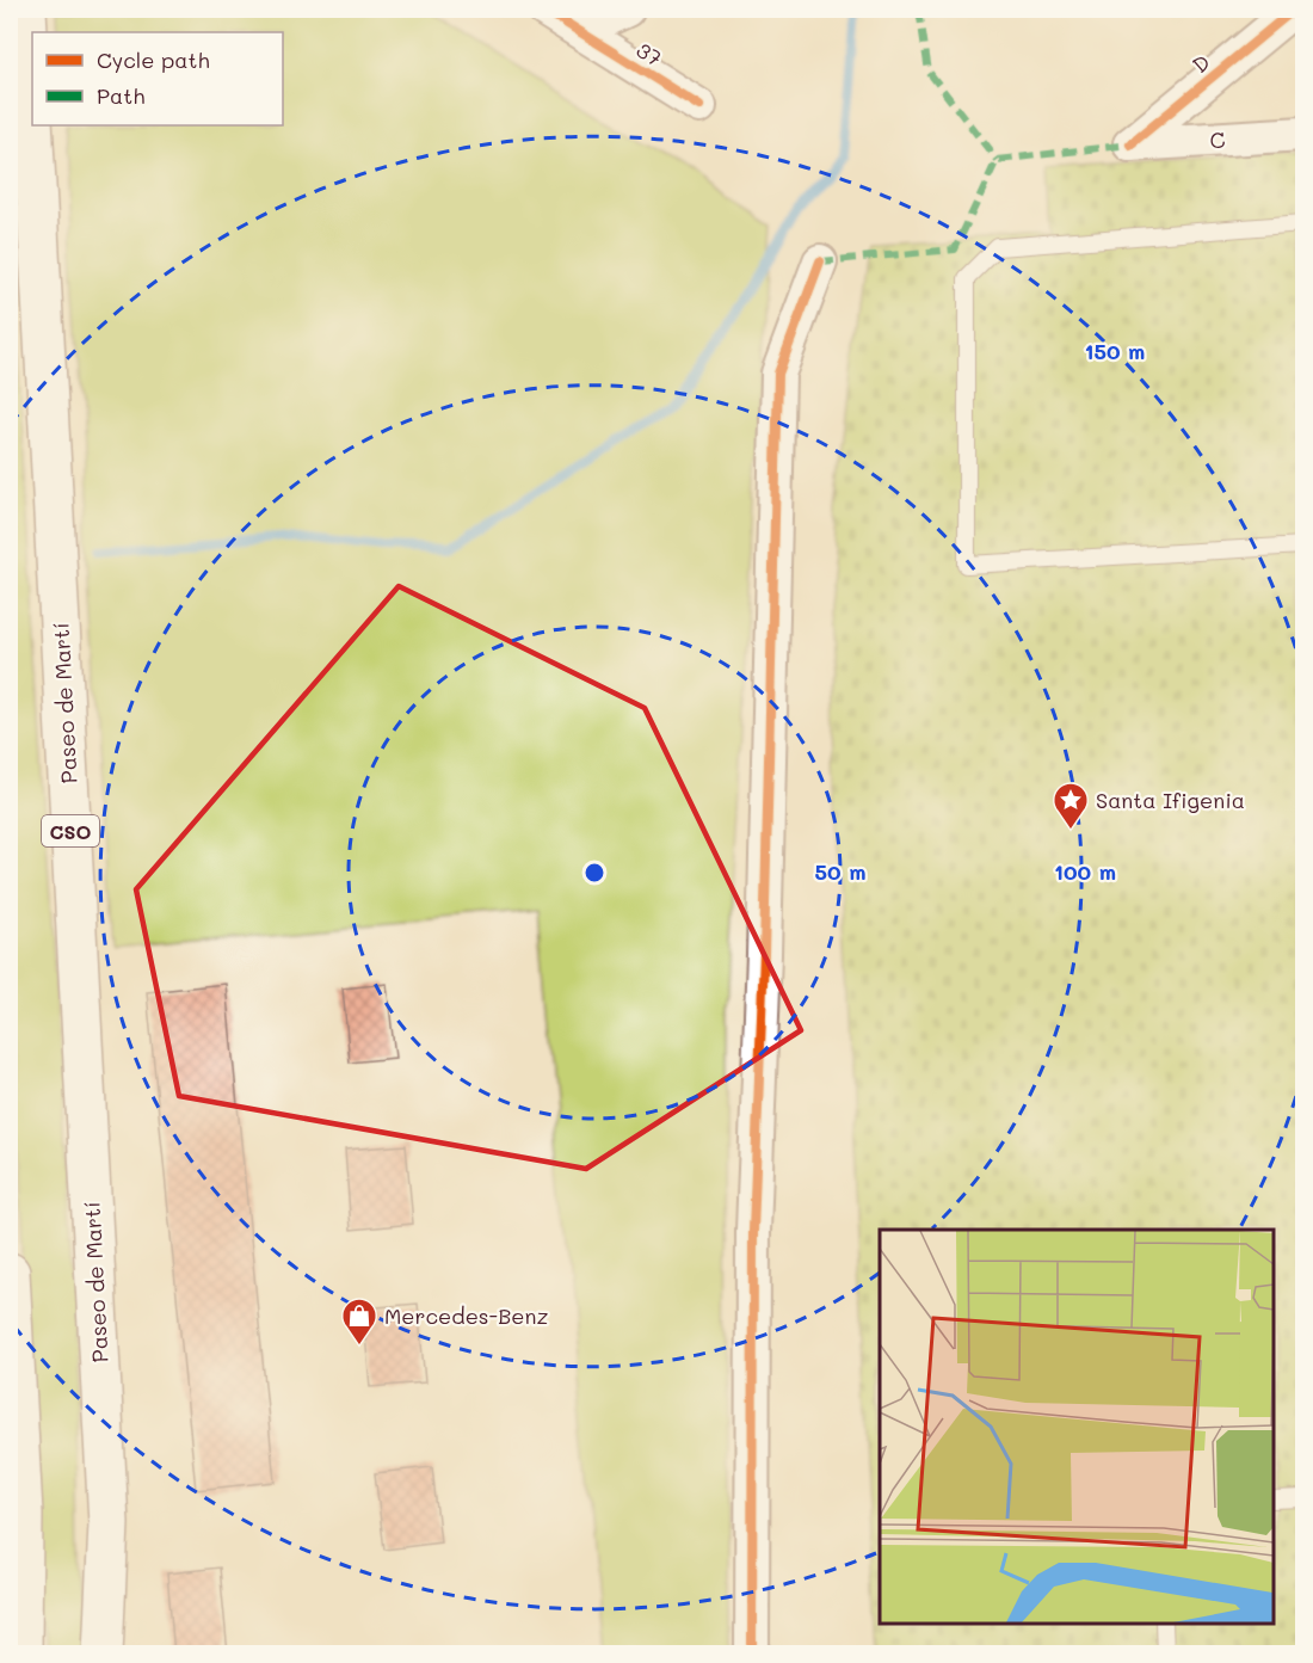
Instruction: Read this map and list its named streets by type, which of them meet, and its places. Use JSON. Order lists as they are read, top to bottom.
{
  "streets": {
    "main road": ["Paseo de Martí", "CSO"],
    "street": ["37", "D", "C"]
  },
  "crossings": [
    ["D", "C"]
  ],
  "places": {
    "place": ["Santa Ifigenia"],
    "shop": ["Mercedes-Benz"]
  },
  "legend": ["Cycle path", "Path"],
  "rings": ["150 m", "50 m", "100 m"]
}
